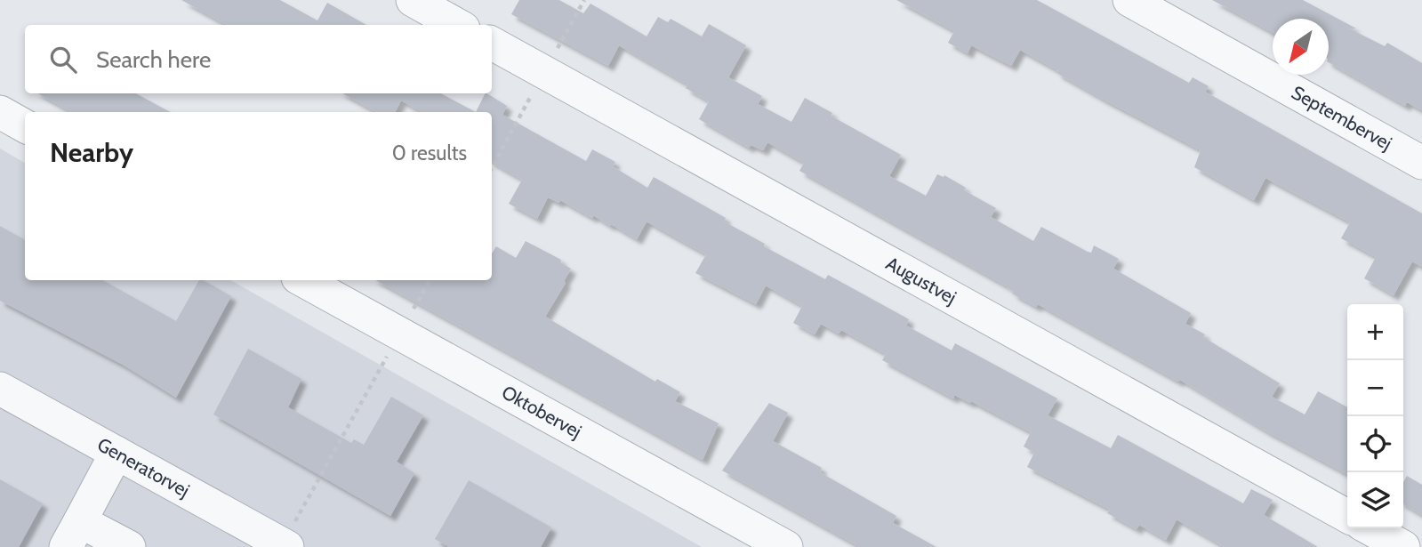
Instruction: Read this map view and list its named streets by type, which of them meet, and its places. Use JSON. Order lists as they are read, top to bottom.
{
  "streets": {
    "street": [
      "Septembervej",
      "Augustvej",
      "Oktobervej",
      "Generatorvej"
    ]
  },
  "north": "bottom left",
  "page": {
    "search": "Search here",
    "heading": ["Nearby", "0 results"],
    "map_buttons": ["+", "−"]
  }
}
